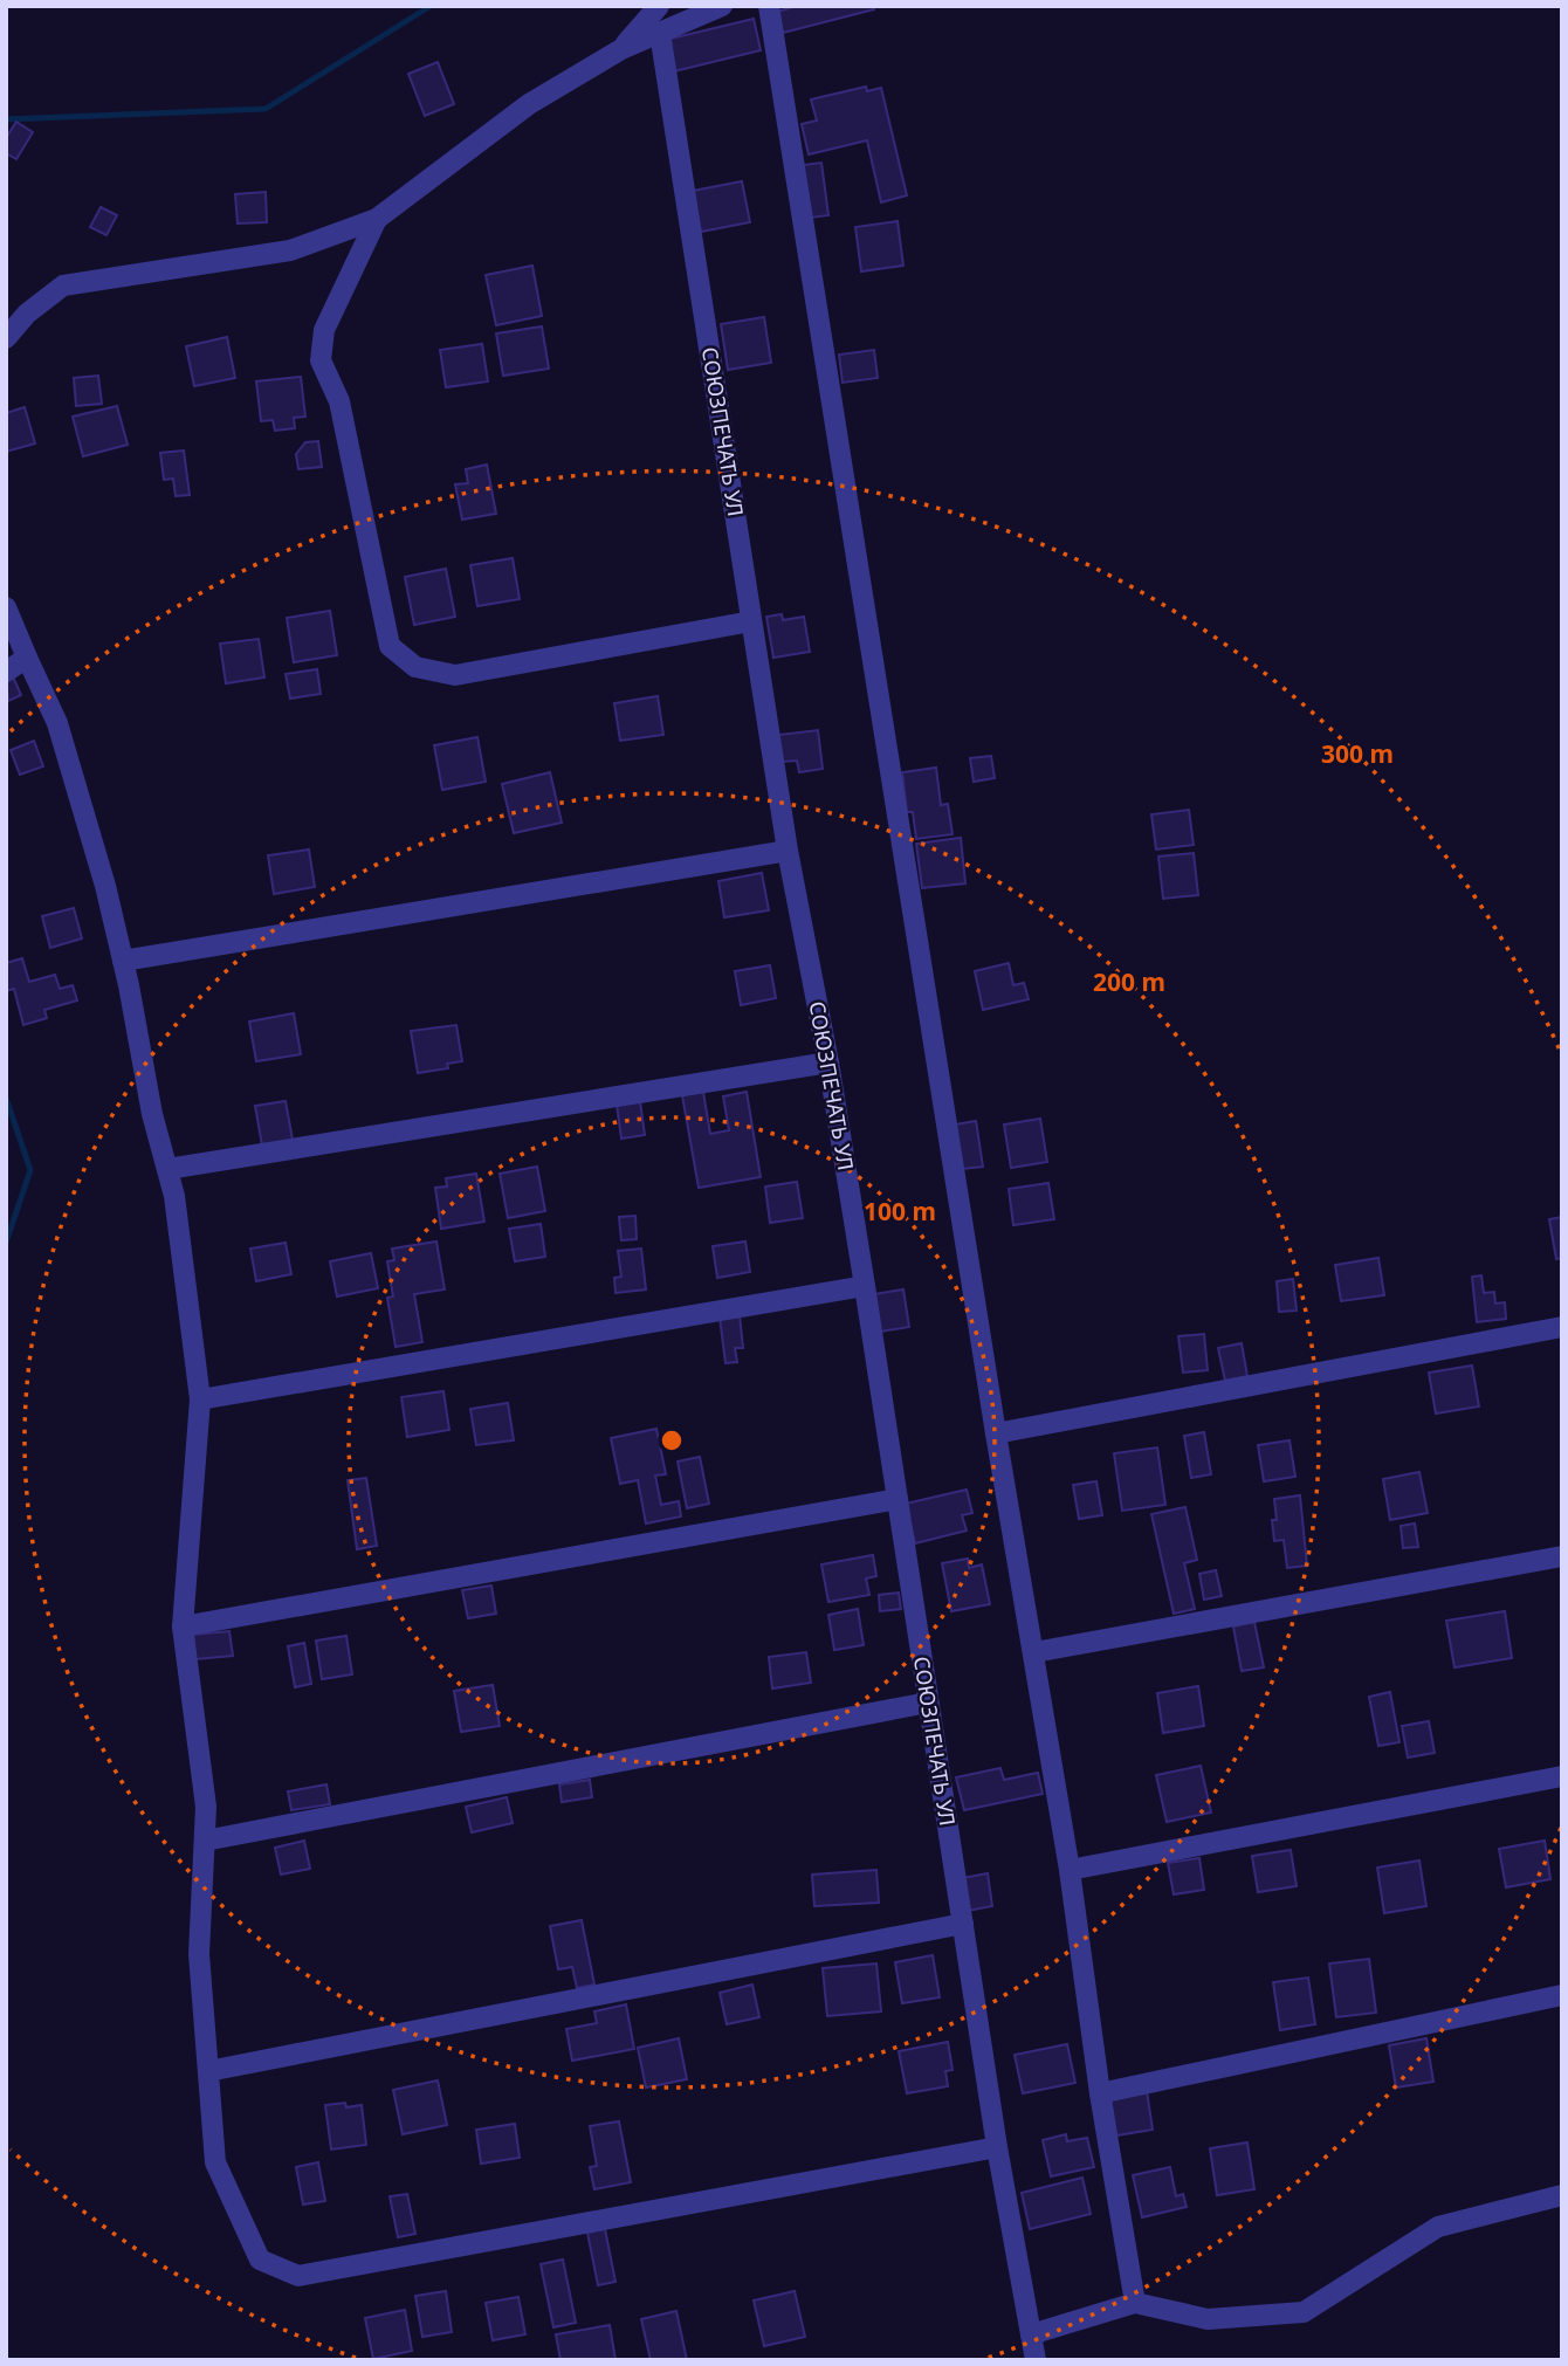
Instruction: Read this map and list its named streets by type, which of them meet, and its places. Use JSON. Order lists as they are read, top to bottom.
{
  "streets": {
    "street": ["СОЮЗПЕЧАТЬ УЛ"]
  },
  "rings": ["300 m", "200 m", "100 m"]
}
